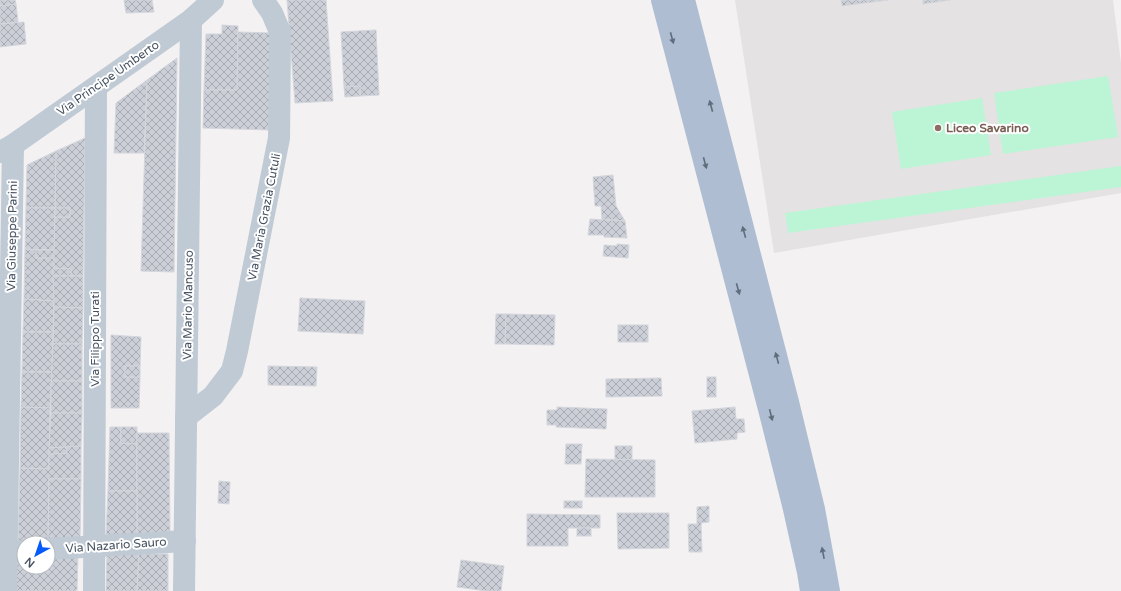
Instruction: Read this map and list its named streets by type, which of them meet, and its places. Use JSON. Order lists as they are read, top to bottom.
{
  "streets": {
    "street": [
      "Via Principe Umberto",
      "Via Maria Grazia Cutuli",
      "Via Giuseppe Parini",
      "Via Mario Mancuso",
      "Via Filippo Turati",
      "Via Nazario Sauro"
    ]
  },
  "crossings": [
    ["Via Principe Umberto", "Via Giuseppe Parini"],
    ["Via Principe Umberto", "Via Mario Mancuso"],
    ["Via Principe Umberto", "Via Filippo Turati"],
    ["Via Maria Grazia Cutuli", "Via Mario Mancuso"],
    ["Via Mario Mancuso", "Via Nazario Sauro"],
    ["Via Filippo Turati", "Via Nazario Sauro"]
  ],
  "places": ["Liceo Savarino"],
  "north": "bottom left"
}
